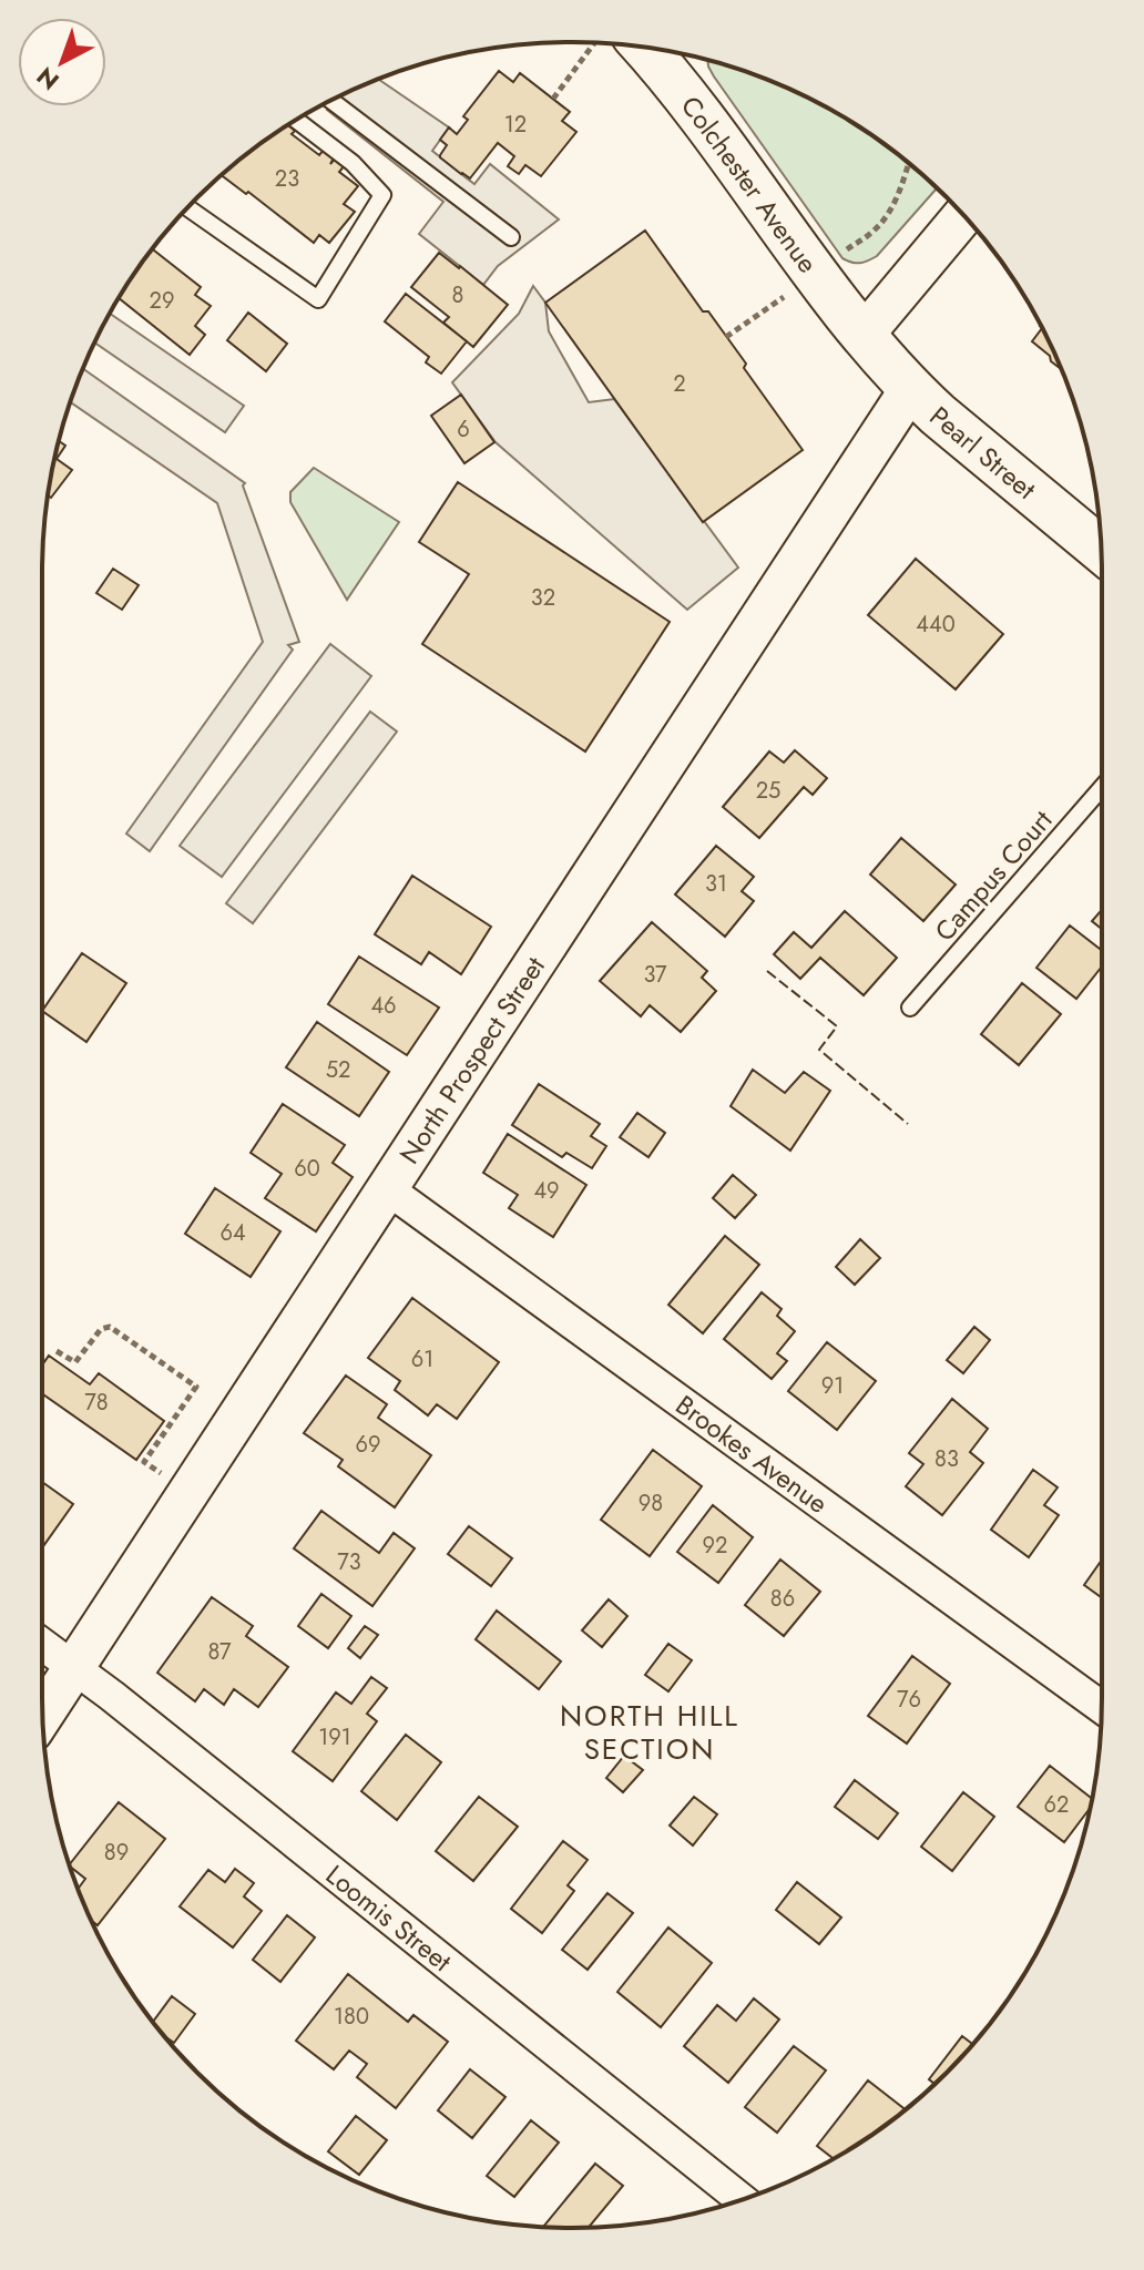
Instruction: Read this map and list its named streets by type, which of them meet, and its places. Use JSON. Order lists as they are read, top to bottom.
{
  "streets": {
    "main road": ["Colchester Avenue", "Pearl Street"],
    "street": ["North Prospect Street", "Brookes Avenue", "Loomis Street"],
    "lane": ["Campus Court"]
  },
  "crossings": [
    ["Colchester Avenue", "Pearl Street"],
    ["Pearl Street", "North Prospect Street"],
    ["North Prospect Street", "Brookes Avenue"],
    ["North Prospect Street", "Loomis Street"]
  ],
  "districts": ["NORTH HILL SECTION"],
  "house_numbers": [
    "12",
    "23",
    "8",
    "29",
    "2",
    "6",
    "32",
    "440",
    "25",
    "31",
    "37",
    "46",
    "52",
    "60",
    "49",
    "64",
    "61",
    "91",
    "78",
    "69",
    "83",
    "98",
    "92",
    "73",
    "86",
    "87",
    "76",
    "191",
    "62",
    "89",
    "180"
  ],
  "north": "bottom left"
}
